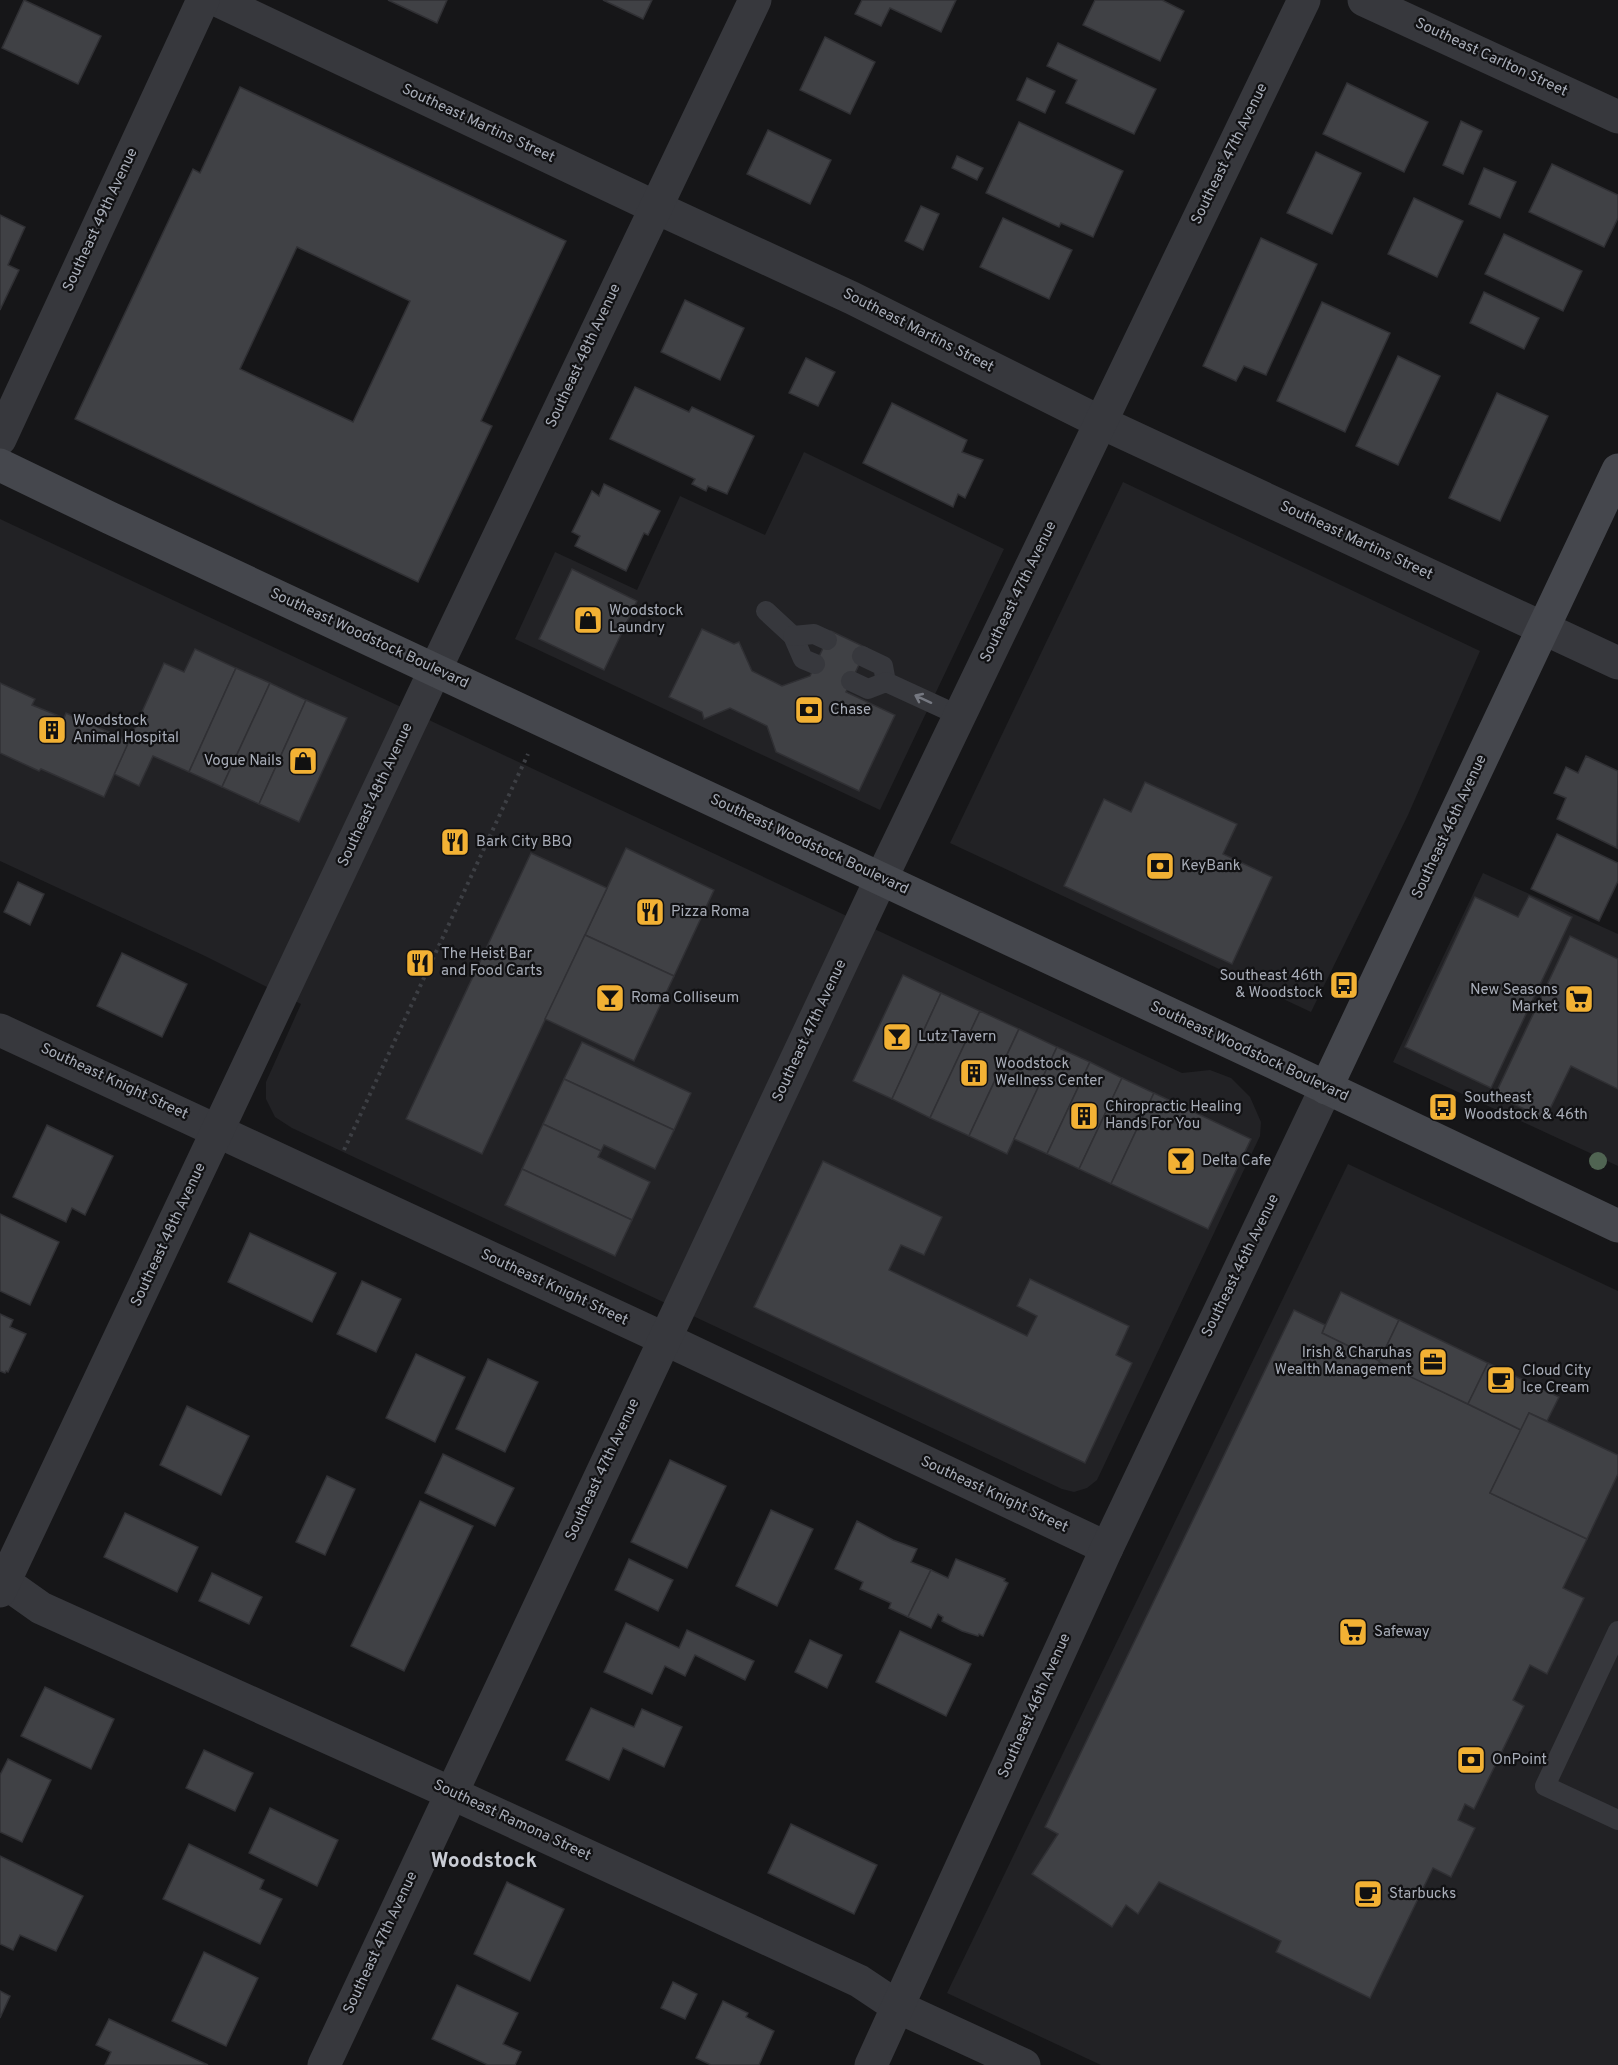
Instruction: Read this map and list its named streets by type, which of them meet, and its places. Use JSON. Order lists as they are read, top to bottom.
{
  "streets": {
    "main road": ["Southeast Woodstock Boulevard", "Southeast 46th Avenue"],
    "street": [
      "Southeast Carlton Street",
      "Southeast Martins Street",
      "Southeast 47th Avenue",
      "Southeast 49th Avenue",
      "Southeast 48th Avenue",
      "Southeast Knight Street",
      "Southeast Ramona Street"
    ]
  },
  "crossings": [
    ["Southeast Martins Street", "Southeast 47th Avenue"],
    ["Southeast Martins Street", "Southeast 48th Avenue"],
    ["Southeast Martins Street", "Southeast 46th Avenue"],
    ["Southeast 47th Avenue", "Southeast Woodstock Boulevard"],
    ["Southeast 47th Avenue", "Southeast Knight Street"],
    ["Southeast 47th Avenue", "Southeast Ramona Street"],
    ["Southeast 48th Avenue", "Southeast Woodstock Boulevard"],
    ["Southeast 48th Avenue", "Southeast Knight Street"],
    ["Southeast 48th Avenue", "Southeast Ramona Street"],
    ["Southeast Woodstock Boulevard", "Southeast 46th Avenue"],
    ["Southeast 46th Avenue", "Southeast Knight Street"],
    ["Southeast 46th Avenue", "Southeast Ramona Street"]
  ],
  "districts": ["Woodstock"],
  "places": {
    "shop": ["Woodstock Laundry", "Vogue Nails"],
    "bank": ["Chase", "KeyBank", "OnPoint"],
    "building": ["Woodstock Animal Hospital", "Woodstock Wellness Center", "Chiropractic Healing Hands For You"],
    "restaurant": ["Bark City BBQ", "Pizza Roma", "The Heist Bar and Food Carts"],
    "bus stop": ["Southeast 46th & Woodstock", "Southeast Woodstock & 46th"],
    "bar": ["Roma Colliseum", "Lutz Tavern", "Delta Cafe"],
    "supermarket": ["New Seasons Market", "Safeway"],
    "office": ["Irish & Charuhas Wealth Management"],
    "cafe": ["Cloud City Ice Cream", "Starbucks"]
  }
}
